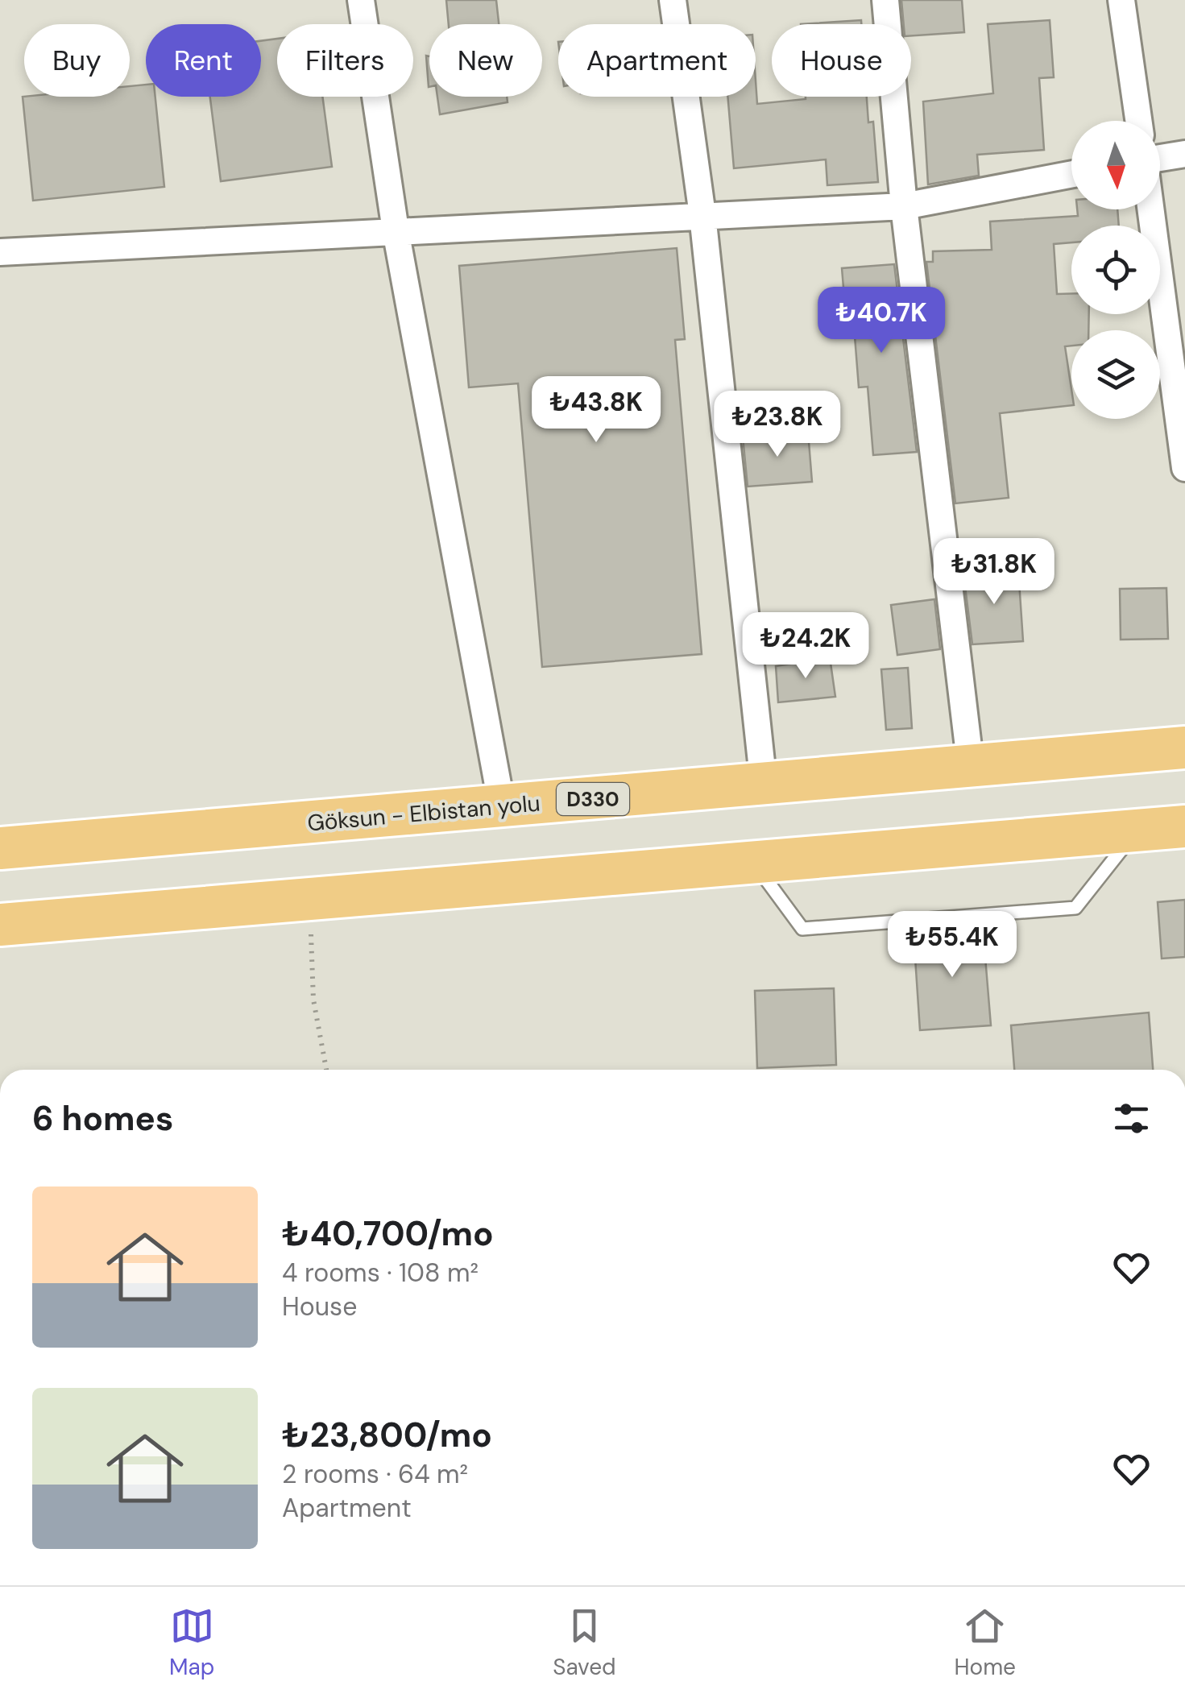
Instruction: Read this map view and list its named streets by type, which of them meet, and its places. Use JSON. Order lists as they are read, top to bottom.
{
  "streets": {
    "highway": ["D330", "Göksun - Elbistan yolu"]
  },
  "north": "bottom",
  "page": {
    "chip": [
      "Buy",
      "Rent",
      "Filters",
      "New",
      "Apartment",
      "House"
    ],
    "price": [
      "₺40.7K",
      "₺43.8K",
      "₺23.8K",
      "₺31.8K",
      "₺24.2K",
      "₺55.4K"
    ],
    "heading": "6 homes",
    "list": [
      {
        "name": "₺40,700/mo",
        "note": "4 rooms · 108 m² · House"
      },
      {
        "name": "₺23,800/mo",
        "note": "2 rooms · 64 m² · Apartment"
      }
    ],
    "tabs": ["Map", "Saved", "Home"]
  }
}
